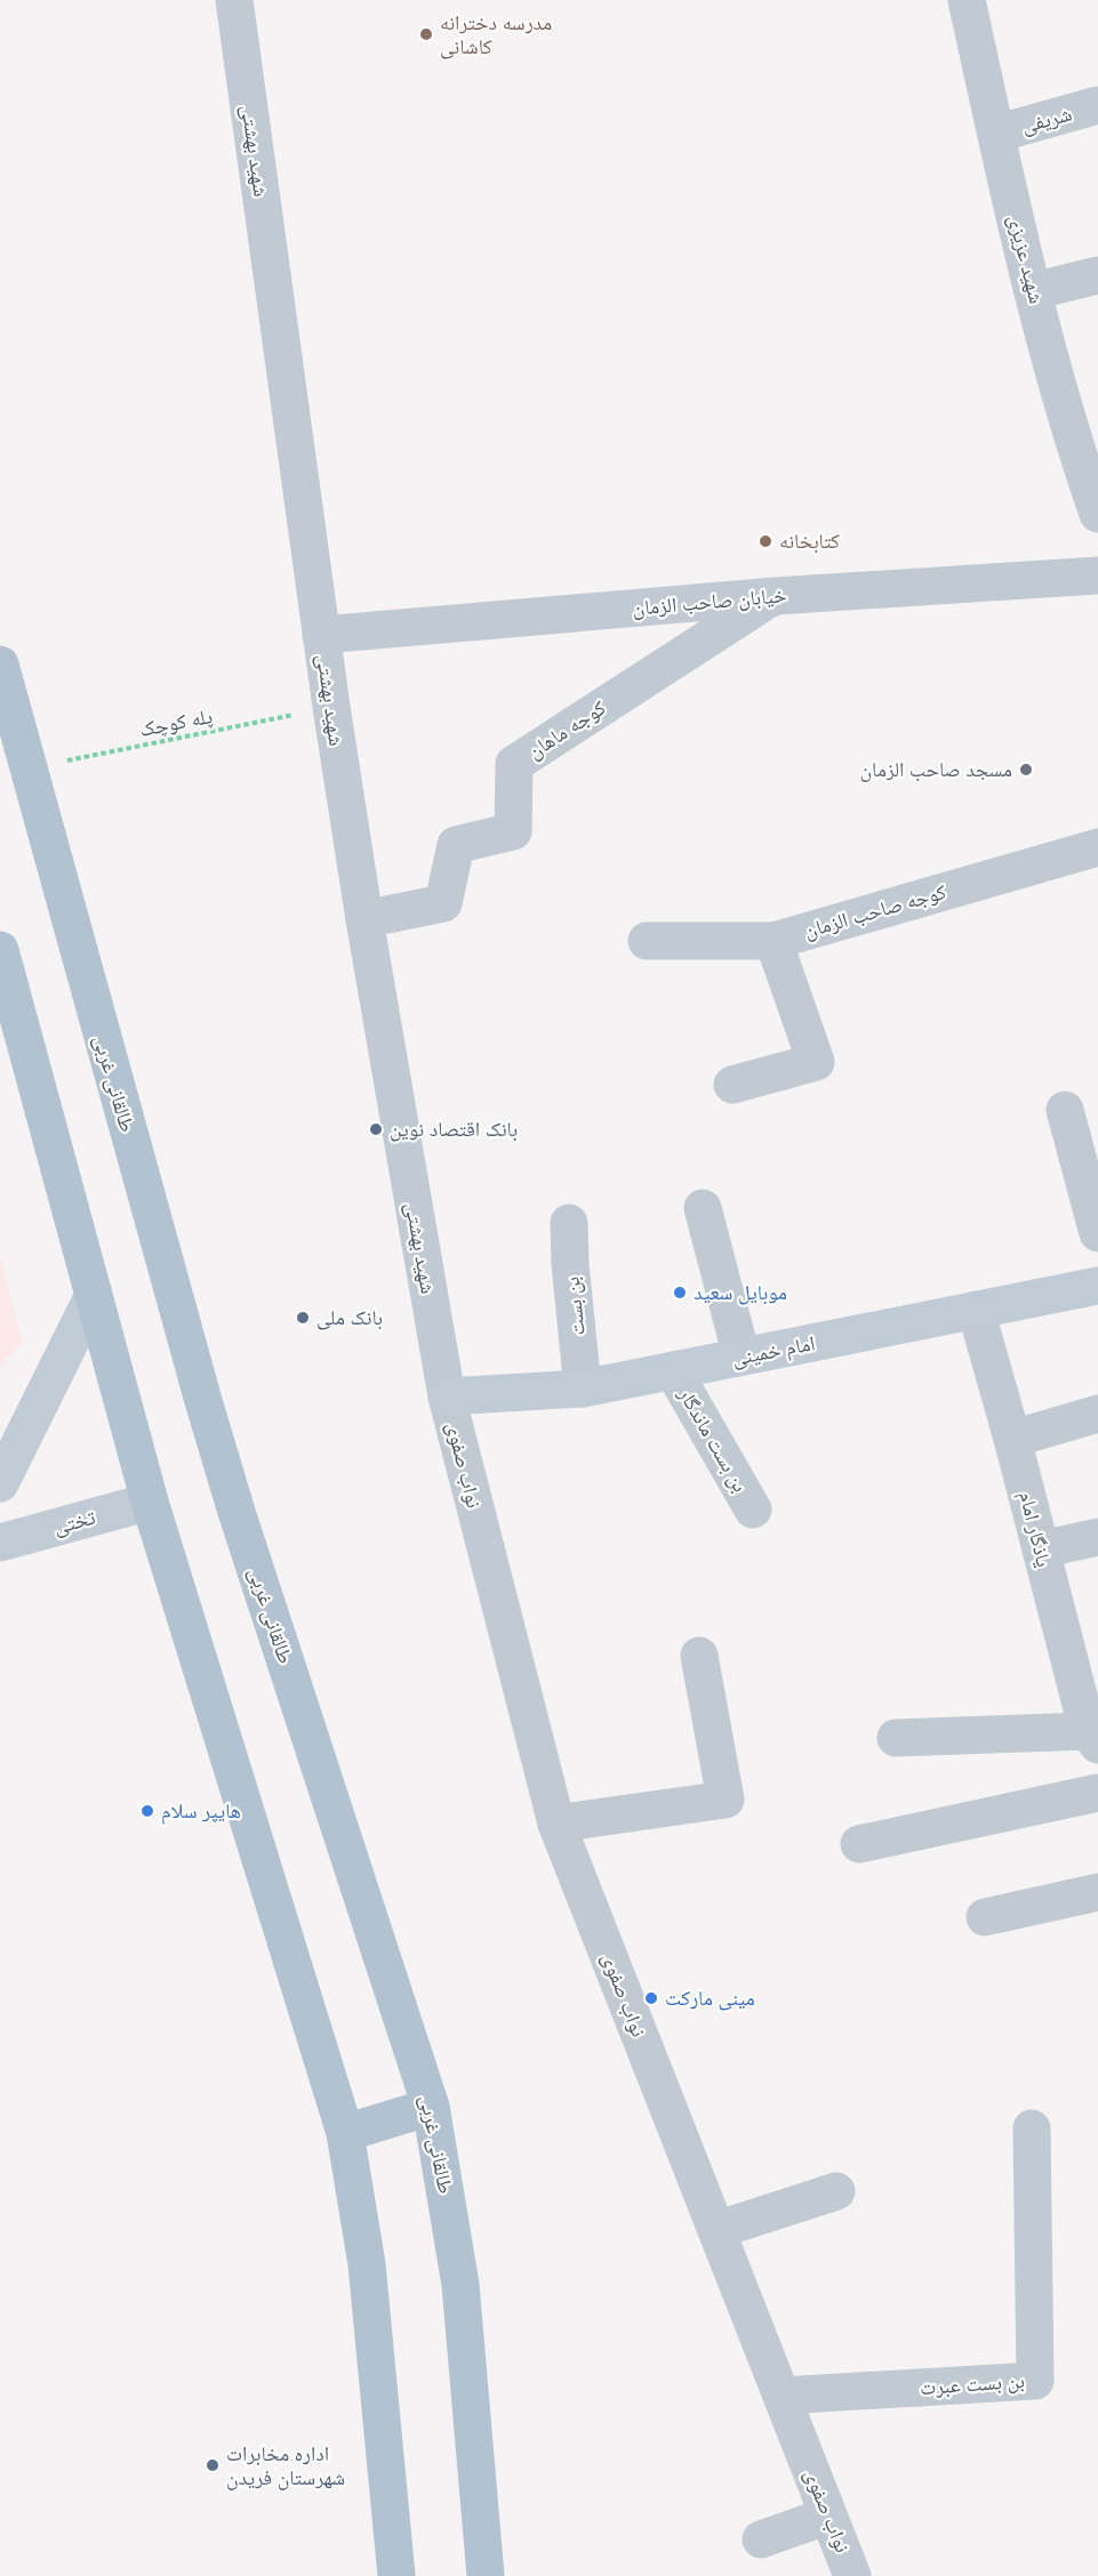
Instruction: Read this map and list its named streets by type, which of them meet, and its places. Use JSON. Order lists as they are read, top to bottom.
{
  "streets": {
    "main road": ["طالقانی غربی"],
    "street": [
      "شریفی",
      "شهید بهشتی",
      "شهید عزیزی",
      "خیابان صاحب الزمان",
      "کوجه ماهان",
      "کوجه صاحب الزمان",
      "بن بست",
      "امام خمینی",
      "بن بست ماندگار",
      "نواب صفوی",
      "تختی",
      "یاذگار امام",
      "بن بست عبرت"
    ],
    "path": ["پله کوچک"]
  },
  "crossings": [
    ["شریفی", "شهید عزیزی"],
    ["شهید بهشتی", "خیابان صاحب الزمان"],
    ["شهید بهشتی", "پله کوچک"],
    ["شهید بهشتی", "کوجه ماهان"],
    ["شهید بهشتی", "امام خمینی"],
    ["شهید بهشتی", "نواب صفوی"],
    ["خیابان صاحب الزمان", "کوجه ماهان"],
    ["پله کوچک", "طالقانی غربی"],
    ["بن بست", "امام خمینی"],
    ["امام خمینی", "بن بست ماندگار"],
    ["امام خمینی", "نواب صفوی"],
    ["امام خمینی", "یاذگار امام"],
    ["نواب صفوی", "بن بست عبرت"]
  ],
  "places": [
    "مدرسه دخترانه کاشانی",
    "کتابخانه",
    "مسجد صاحب الزمان",
    "بانک اقتصاد نوین",
    "موبایل سعید",
    "بانک ملی",
    "هایپر سلام",
    "مینی مارکت",
    "اداره مخابرات شهرستان فریدن"
  ]
}
